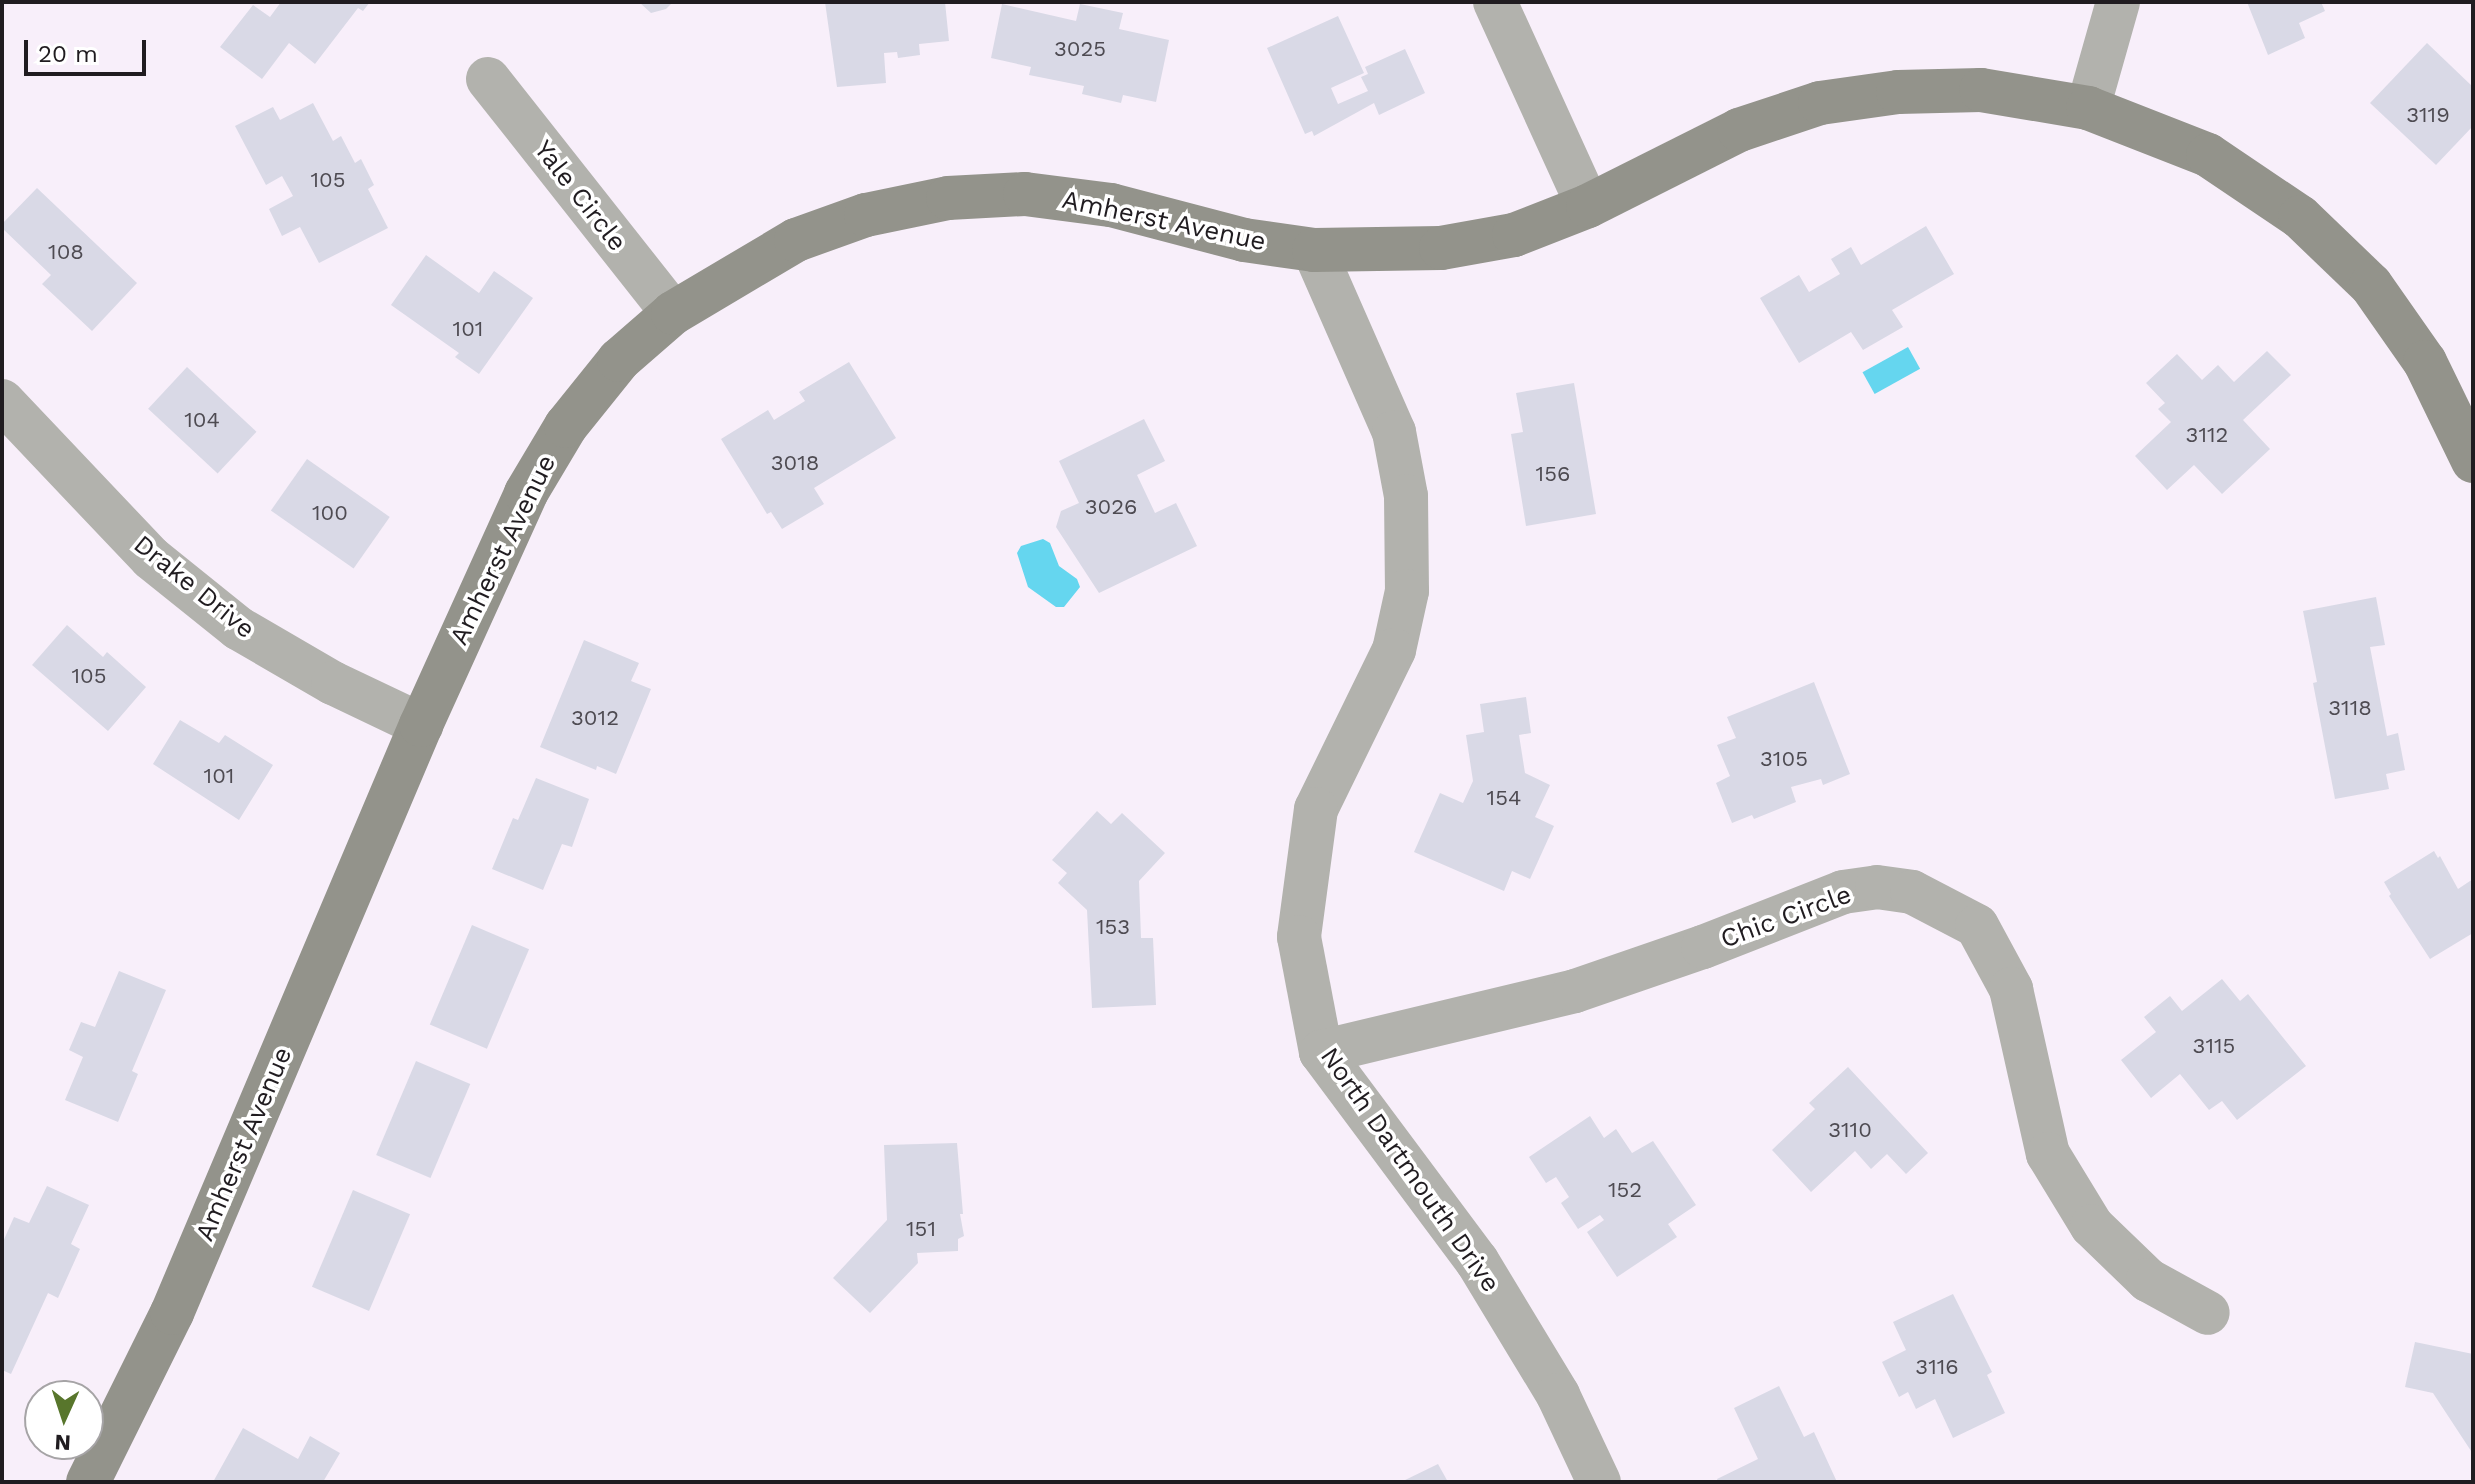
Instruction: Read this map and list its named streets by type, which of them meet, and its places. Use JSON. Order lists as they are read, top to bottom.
{
  "streets": {
    "street": [
      "Yale Circle",
      "Amherst Avenue",
      "Drake Drive",
      "Chic Circle",
      "North Dartmouth Drive"
    ]
  },
  "crossings": [
    ["Yale Circle", "Amherst Avenue"],
    ["Amherst Avenue", "Drake Drive"],
    ["Amherst Avenue", "North Dartmouth Drive"],
    ["Chic Circle", "North Dartmouth Drive"]
  ],
  "house_numbers": [
    "3025",
    "3119",
    "105",
    "108",
    "101",
    "104",
    "3112",
    "3018",
    "156",
    "3026",
    "100",
    "105",
    "3118",
    "3012",
    "3105",
    "101",
    "154",
    "153",
    "3115",
    "3110",
    "152",
    "151",
    "3116"
  ],
  "scale_bar": "20 m",
  "north": "bottom"
}
